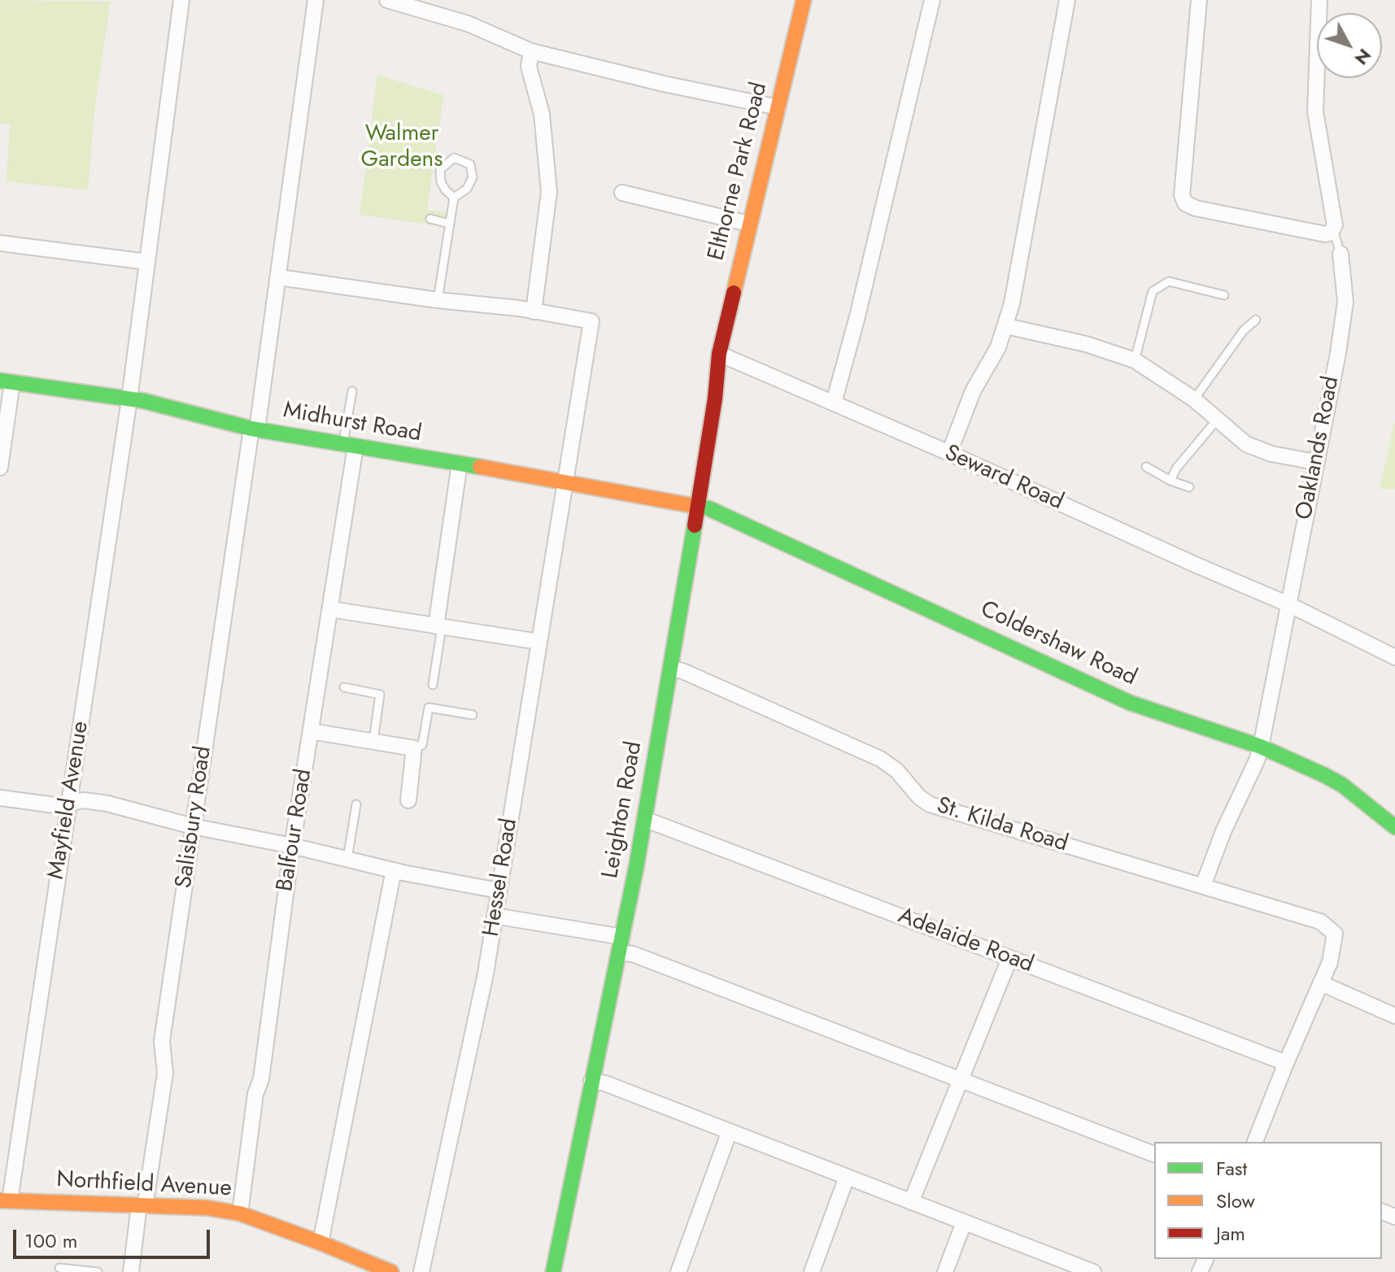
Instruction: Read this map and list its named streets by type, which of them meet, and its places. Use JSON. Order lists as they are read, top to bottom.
{
  "streets": {
    "street": [
      "Elthorne Park Road",
      "Midhurst Road",
      "Oaklands Road",
      "Seward Road",
      "Coldershaw Road",
      "Mayfield Avenue",
      "Leighton Road",
      "Salisbury Road",
      "St. Kilda Road",
      "Balfour Road",
      "Hessel Road",
      "Adelaide Road",
      "Northfield Avenue"
    ]
  },
  "crossings": [
    ["Elthorne Park Road", "Seward Road"],
    ["Elthorne Park Road", "Leighton Road"],
    ["Midhurst Road", "Coldershaw Road"],
    ["Midhurst Road", "Mayfield Avenue"],
    ["Midhurst Road", "Leighton Road"],
    ["Midhurst Road", "Salisbury Road"],
    ["Midhurst Road", "Balfour Road"],
    ["Midhurst Road", "Hessel Road"],
    ["Oaklands Road", "Seward Road"],
    ["Oaklands Road", "Coldershaw Road"],
    ["Oaklands Road", "St. Kilda Road"],
    ["Seward Road", "Leighton Road"],
    ["Coldershaw Road", "Leighton Road"],
    ["Mayfield Avenue", "Northfield Avenue"],
    ["Leighton Road", "St. Kilda Road"],
    ["Leighton Road", "Adelaide Road"],
    ["Salisbury Road", "Northfield Avenue"],
    ["Balfour Road", "Northfield Avenue"]
  ],
  "parks": ["Walmer Gardens"],
  "legend": ["Fast", "Slow", "Jam"],
  "scale_bar": "100 m",
  "north": "bottom right"
}
